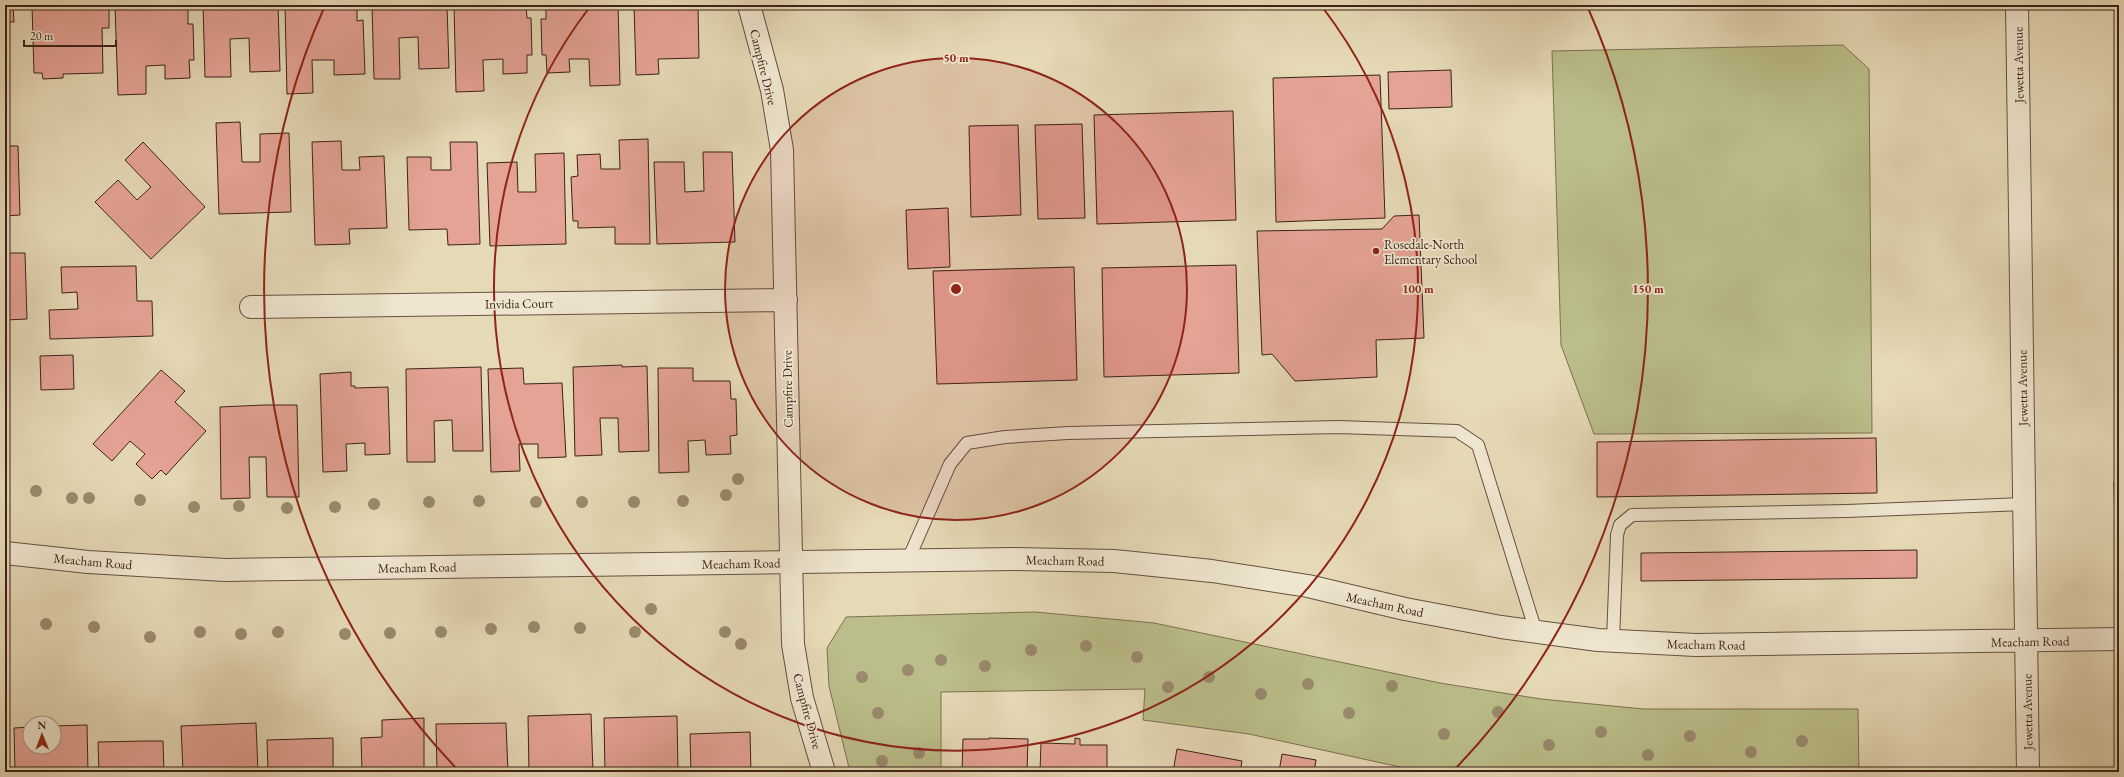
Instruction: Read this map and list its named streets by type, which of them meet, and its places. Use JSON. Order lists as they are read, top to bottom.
{
  "streets": {
    "street": [
      "Jewetta Avenue",
      "Campfire Drive",
      "Invidia Court",
      "Meacham Road"
    ]
  },
  "crossings": [
    ["Jewetta Avenue", "Meacham Road"],
    ["Campfire Drive", "Invidia Court"],
    ["Campfire Drive", "Meacham Road"]
  ],
  "places": ["Rosedale-North Elementary School"],
  "scale_bar": "20 m",
  "north": "top",
  "rings": ["50 m", "100 m", "150 m"]
}
